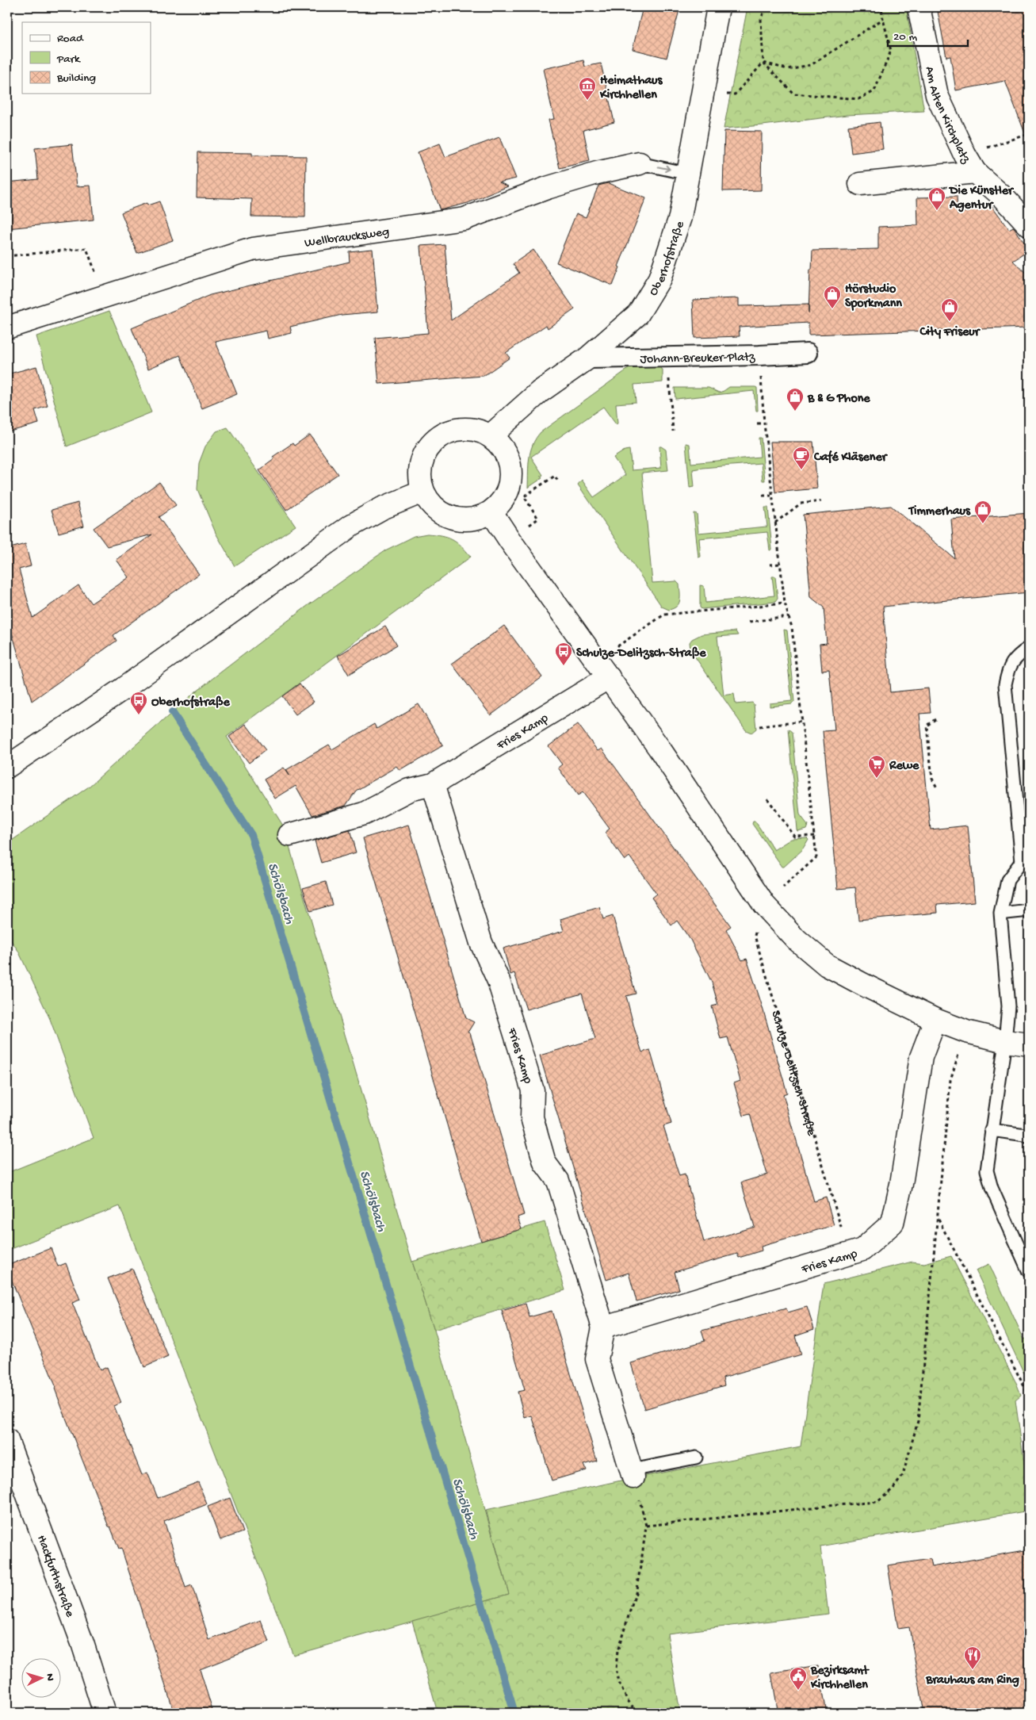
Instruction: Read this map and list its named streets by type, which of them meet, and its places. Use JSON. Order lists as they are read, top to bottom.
{
  "streets": {
    "street": [
      "Am Alten Kirchplatz",
      "Wellbraucksweg",
      "Oberhofstraße",
      "Johann-Breuker-Platz",
      "Fries Kamp",
      "Hackfurthstraße"
    ],
    "path": ["Schulze-Delitzsch-Straße"]
  },
  "crossings": [
    ["Wellbraucksweg", "Oberhofstraße"],
    ["Oberhofstraße", "Johann-Breuker-Platz"]
  ],
  "water": ["Schölsbach"],
  "places": {
    "museum": ["Heimathaus Kirchhellen"],
    "shop": [
      "Die Künstler Agentur",
      "Hörstudio Sporkmann",
      "City Friseur",
      "B & G Phone",
      "Timmerhaus"
    ],
    "cafe": ["Café Kläsener"],
    "bus stop": ["Schulze-Delitzsch-Straße", "Oberhofstraße"],
    "supermarket": ["Rewe"],
    "restaurant": ["Brauhaus am Ring"],
    "public building": ["Bezirksamt Kirchhellen"]
  },
  "legend": ["Road", "Park", "Building"],
  "scale_bar": "20 m",
  "north": "right"
}
